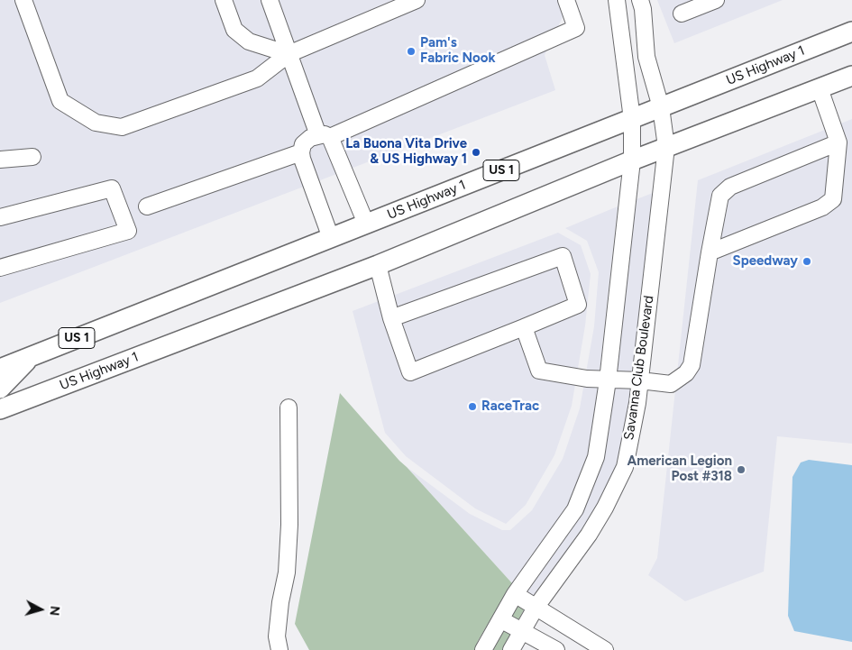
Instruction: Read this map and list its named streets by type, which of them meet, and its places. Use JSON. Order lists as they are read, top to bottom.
{
  "streets": {
    "main road": ["US Highway 1", "US 1"],
    "street": ["Savanna Club Boulevard"]
  },
  "crossings": [
    ["US Highway 1", "Savanna Club Boulevard"]
  ],
  "places": [
    "Pam's Fabric Nook",
    "La Buona Vita Drive & US Highway 1",
    "Speedway",
    "RaceTrac",
    "American Legion Post #318"
  ],
  "north": "right"
}
